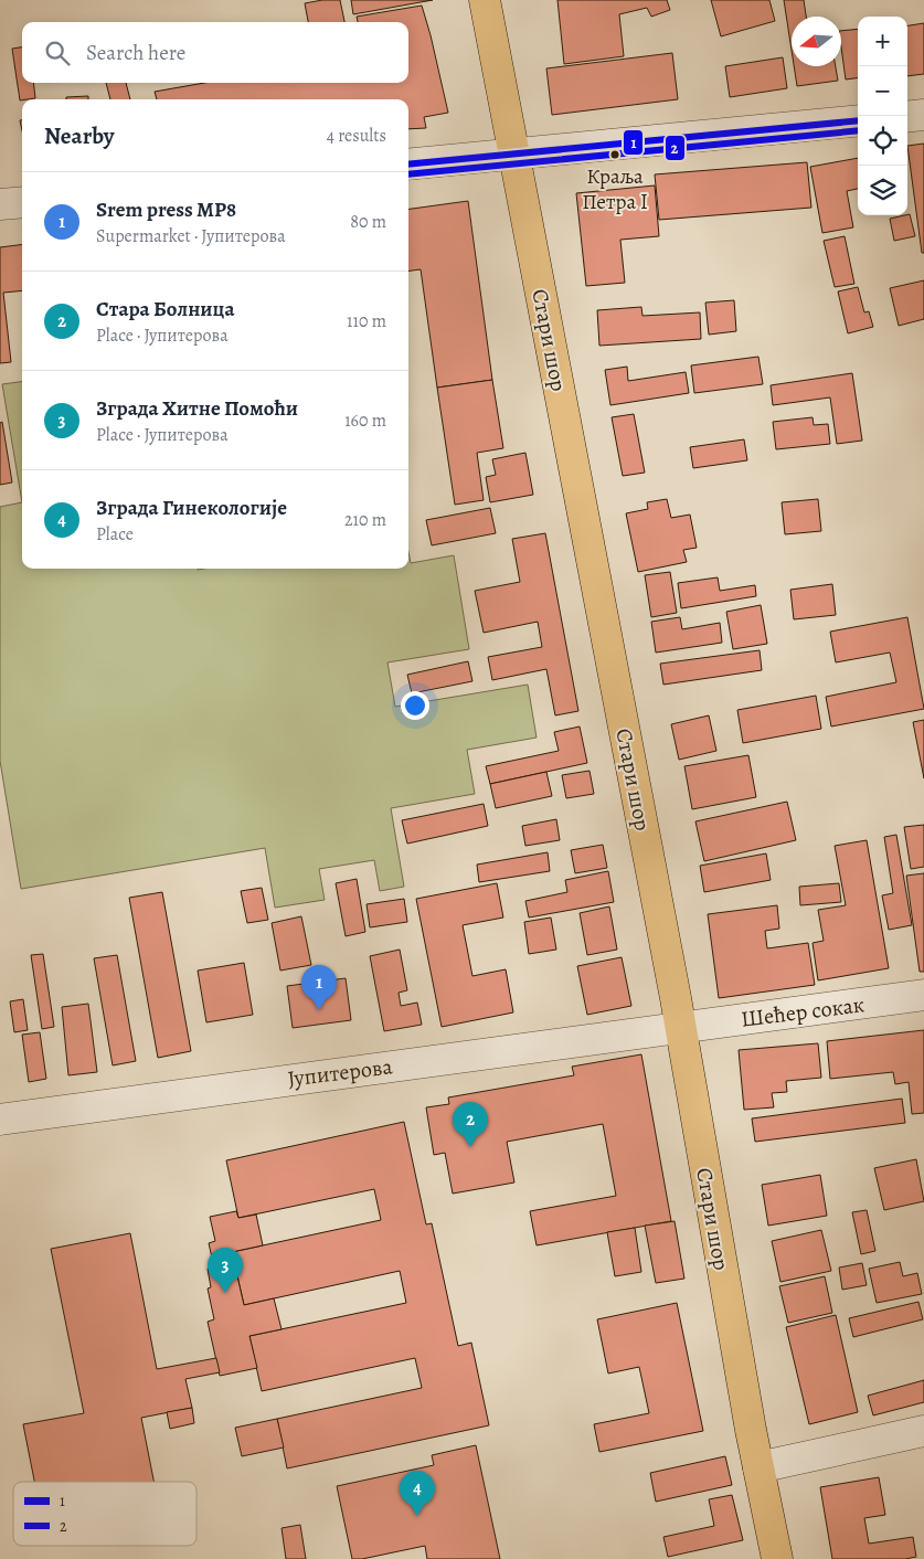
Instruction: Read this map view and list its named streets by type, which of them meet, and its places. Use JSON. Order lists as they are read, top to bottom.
{
  "streets": {
    "main road": ["Стари шор"],
    "street": ["Шећер сокак", "Јупитерова"]
  },
  "crossings": [
    ["Стари шор", "Шећер сокак"],
    ["Стари шор", "Јупитерова"],
    ["Шећер сокак", "Јупитерова"]
  ],
  "places": ["Краља Петра I"],
  "lines": ["transit line 1", "transit line 2"],
  "legend": ["1", "2"],
  "north": "left",
  "page": {
    "map_buttons": ["+", "−"],
    "search": "Search here",
    "heading": ["Nearby", "4 results"],
    "list": [
      {
        "mark": "1",
        "name": "Srem press MP8",
        "note": "Supermarket · Јупитерова",
        "value": "80 m"
      },
      {
        "mark": "2",
        "name": "Стара Болница",
        "note": "Place · Јупитерова",
        "value": "110 m"
      },
      {
        "mark": "3",
        "name": "Зграда Хитне Помоћи",
        "note": "Place · Јупитерова",
        "value": "160 m"
      },
      {
        "mark": "4",
        "name": "Зграда Гинекологије",
        "note": "Place",
        "value": "210 m"
      }
    ],
    "pins": [
      "1",
      "2",
      "3",
      "4"
    ]
  }
}
